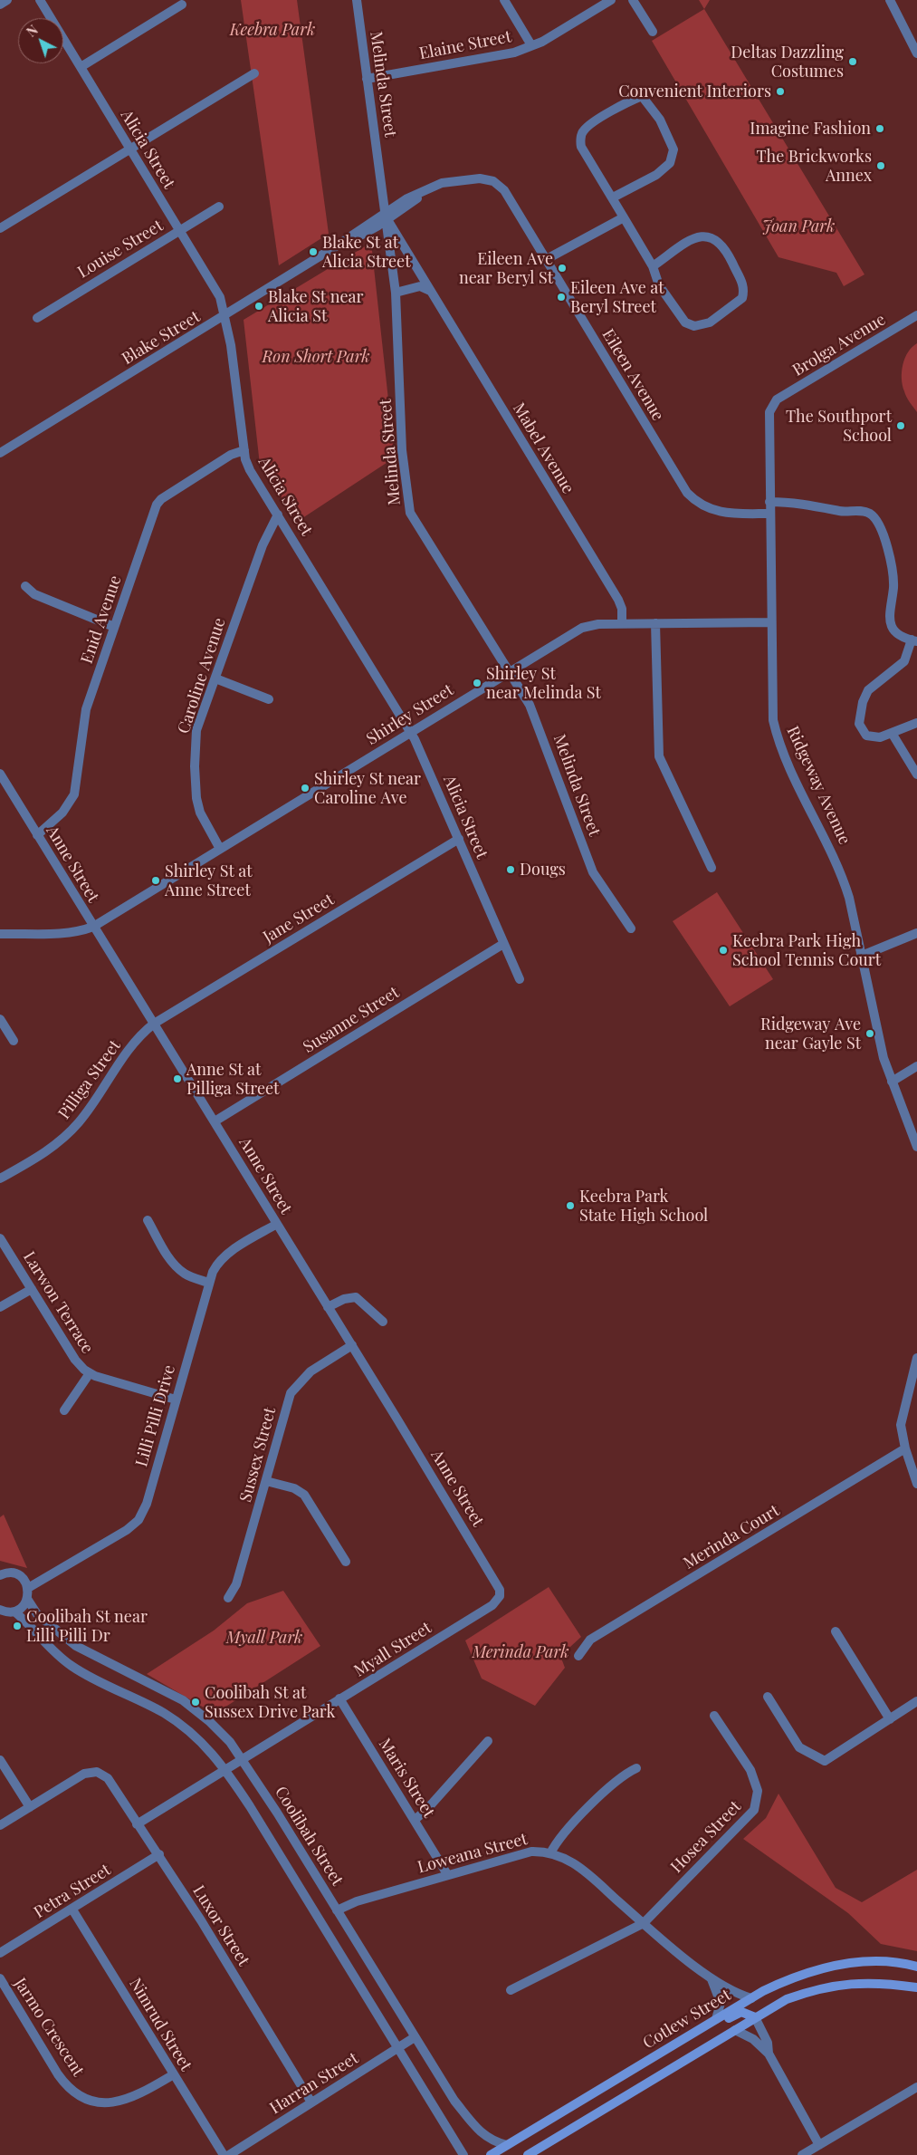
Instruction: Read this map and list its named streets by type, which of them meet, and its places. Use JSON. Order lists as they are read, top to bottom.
{
  "streets": {
    "main road": ["Cotlew Street"],
    "street": [
      "Elaine Street",
      "Melinda Street",
      "Alicia Street",
      "Louise Street",
      "Blake Street",
      "Brolga Avenue",
      "Eileen Avenue",
      "Mabel Avenue",
      "Enid Avenue",
      "Caroline Avenue",
      "Shirley Street",
      "Ridgeway Avenue",
      "Anne Street",
      "Jane Street",
      "Susanne Street",
      "Pilliga Street",
      "Larwon Terrace",
      "Lilli Pilli Drive",
      "Sussex Street",
      "Merinda Court",
      "Myall Street",
      "Maris Street",
      "Coolibah Street",
      "Hosea Street",
      "Loweana Street",
      "Petra Street",
      "Luxor Street",
      "Nimrud Street",
      "Jarmo Crescent",
      "Harran Street"
    ]
  },
  "crossings": [
    ["Elaine Street", "Melinda Street"],
    ["Melinda Street", "Blake Street"],
    ["Melinda Street", "Mabel Avenue"],
    ["Melinda Street", "Shirley Street"],
    ["Alicia Street", "Louise Street"],
    ["Alicia Street", "Blake Street"],
    ["Alicia Street", "Enid Avenue"],
    ["Alicia Street", "Caroline Avenue"],
    ["Alicia Street", "Shirley Street"],
    ["Alicia Street", "Jane Street"],
    ["Alicia Street", "Susanne Street"],
    ["Blake Street", "Eileen Avenue"],
    ["Blake Street", "Mabel Avenue"],
    ["Brolga Avenue", "Ridgeway Avenue"],
    ["Eileen Avenue", "Ridgeway Avenue"],
    ["Mabel Avenue", "Shirley Street"],
    ["Enid Avenue", "Anne Street"],
    ["Caroline Avenue", "Shirley Street"],
    ["Shirley Street", "Ridgeway Avenue"],
    ["Shirley Street", "Anne Street"],
    ["Anne Street", "Jane Street"],
    ["Anne Street", "Susanne Street"],
    ["Anne Street", "Pilliga Street"],
    ["Anne Street", "Lilli Pilli Drive"],
    ["Anne Street", "Sussex Street"],
    ["Anne Street", "Myall Street"],
    ["Jane Street", "Pilliga Street"],
    ["Larwon Terrace", "Lilli Pilli Drive"],
    ["Myall Street", "Maris Street"],
    ["Myall Street", "Coolibah Street"],
    ["Myall Street", "Luxor Street"],
    ["Maris Street", "Loweana Street"],
    ["Coolibah Street", "Loweana Street"],
    ["Coolibah Street", "Cotlew Street"],
    ["Coolibah Street", "Harran Street"],
    ["Hosea Street", "Loweana Street"],
    ["Loweana Street", "Cotlew Street"],
    ["Petra Street", "Luxor Street"],
    ["Petra Street", "Nimrud Street"],
    ["Luxor Street", "Harran Street"],
    ["Nimrud Street", "Jarmo Crescent"]
  ],
  "parks": [
    "Keebra Park",
    "Joan Park",
    "Ron Short Park",
    "Myall Park",
    "Merinda Park"
  ],
  "places": [
    "Deltas Dazzling Costumes",
    "Convenient Interiors",
    "Imagine Fashion",
    "The Brickworks Annex",
    "Blake St at Alicia Street",
    "Eileen Ave near Beryl St",
    "Eileen Ave at Beryl Street",
    "Blake St near Alicia St",
    "The Southport School",
    "Shirley St near Melinda St",
    "Shirley St near Caroline Ave",
    "Dougs",
    "Shirley St at Anne Street",
    "Keebra Park High School Tennis Court",
    "Ridgeway Ave near Gayle St",
    "Anne St at Pilliga Street",
    "Keebra Park State High School",
    "Coolibah St near Lilli Pilli Dr",
    "Coolibah St at Sussex Drive Park"
  ],
  "north": "top left"
}
